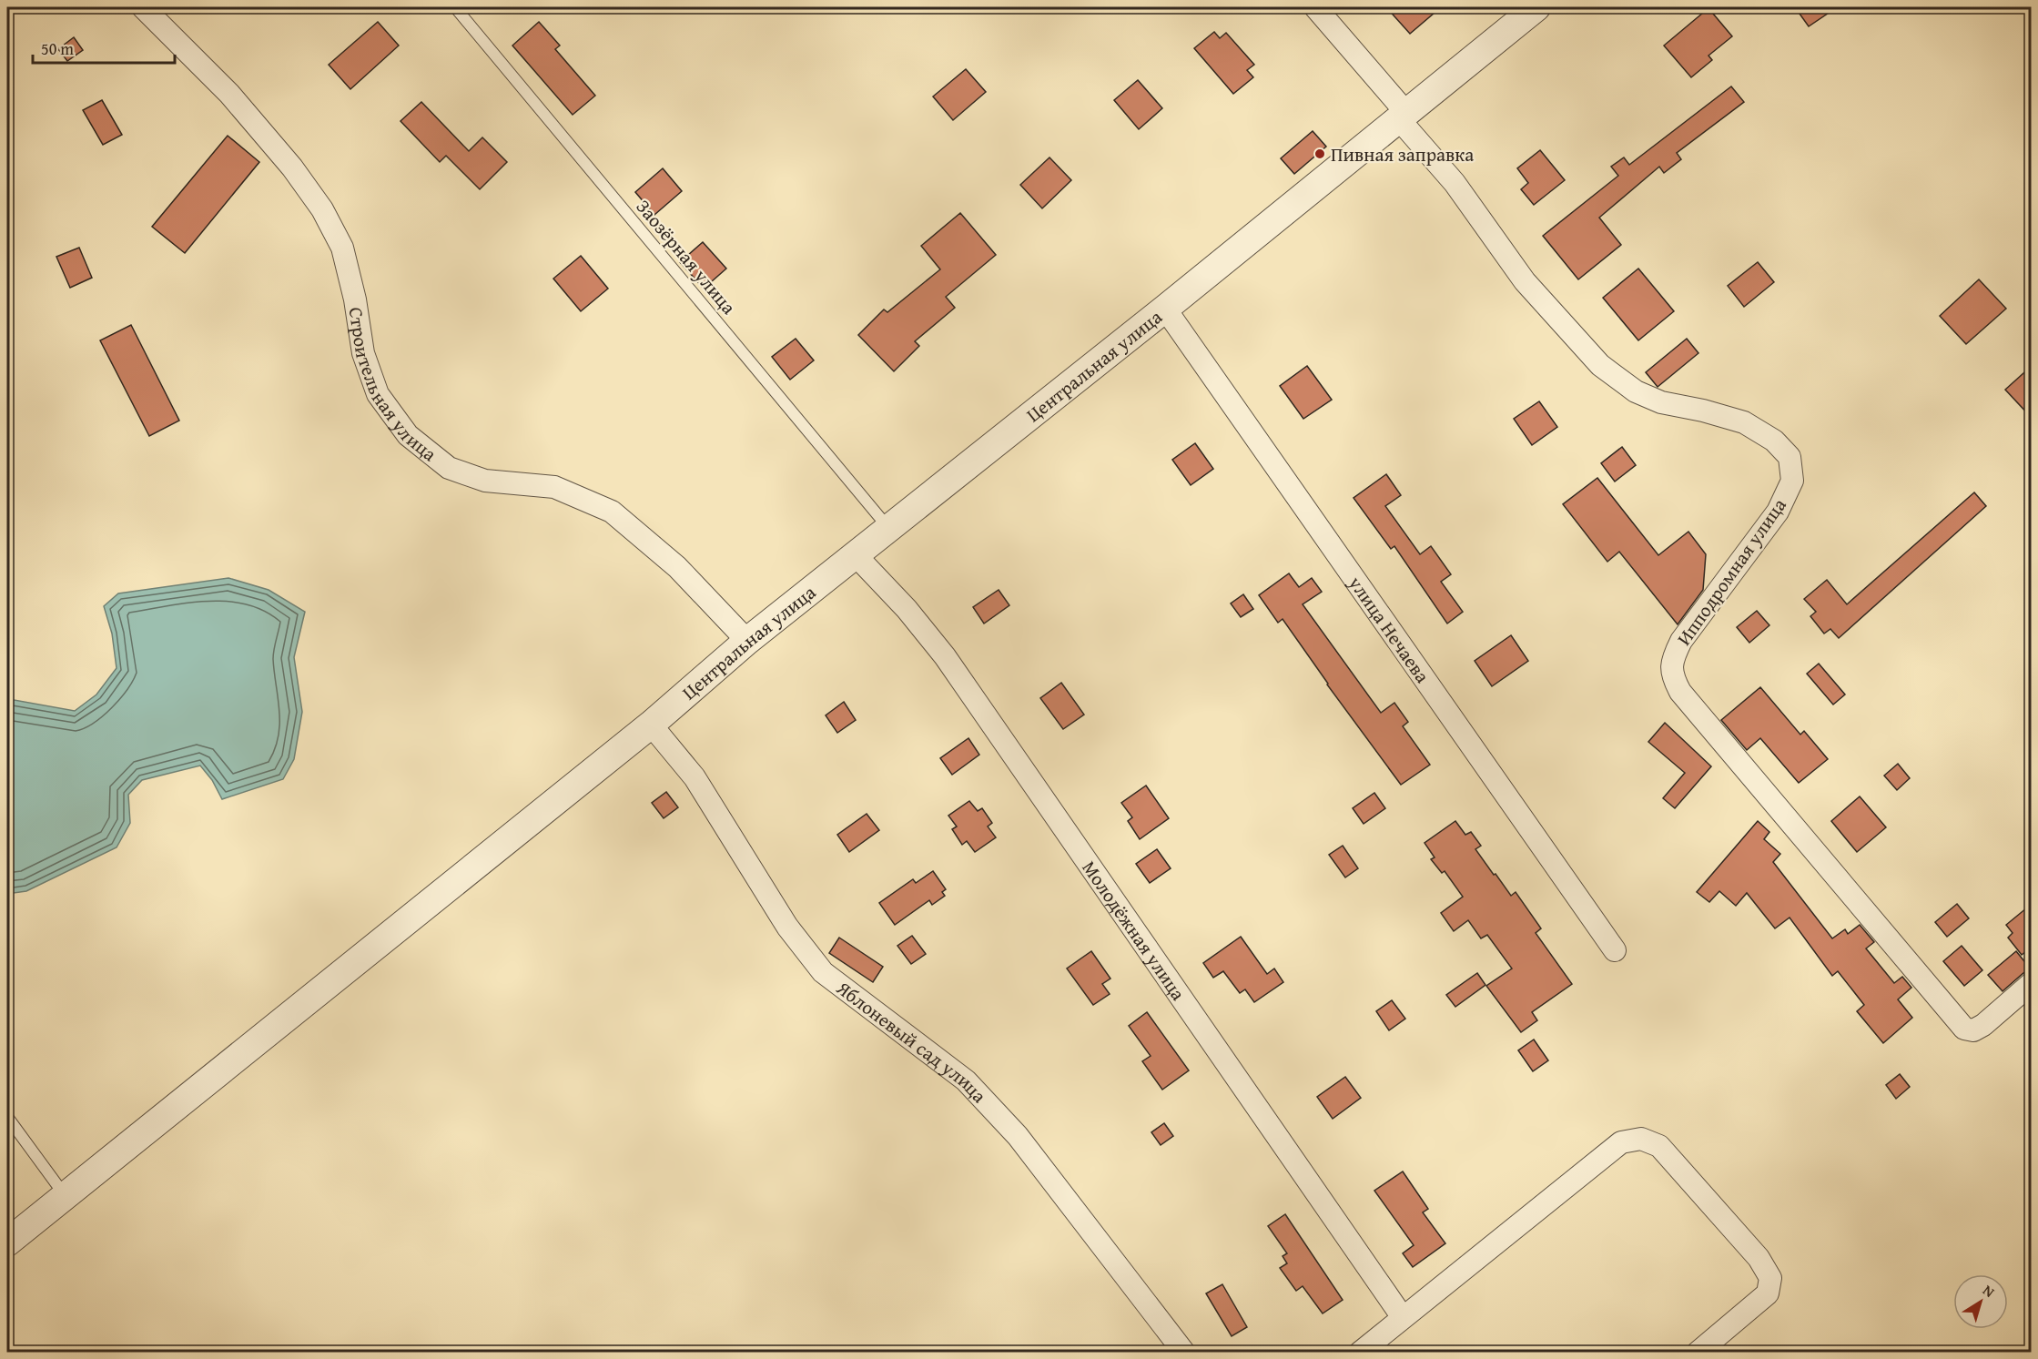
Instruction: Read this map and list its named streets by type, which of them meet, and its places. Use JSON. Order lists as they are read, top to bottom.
{
  "streets": {
    "street": [
      "Центральная улица",
      "Строительная улица",
      "Ипподромная улица",
      "улица Нечаева",
      "Молодёжная улица",
      "Яблоневый сад улица"
    ],
    "lane": ["Заозёрная улица"]
  },
  "crossings": [
    ["Заозёрная улица", "Центральная улица"],
    ["Центральная улица", "Строительная улица"],
    ["Центральная улица", "Ипподромная улица"],
    ["Центральная улица", "улица Нечаева"],
    ["Центральная улица", "Молодёжная улица"],
    ["Центральная улица", "Яблоневый сад улица"]
  ],
  "places": ["Пивная заправка"],
  "scale_bar": "50 m",
  "north": "top right"
}
